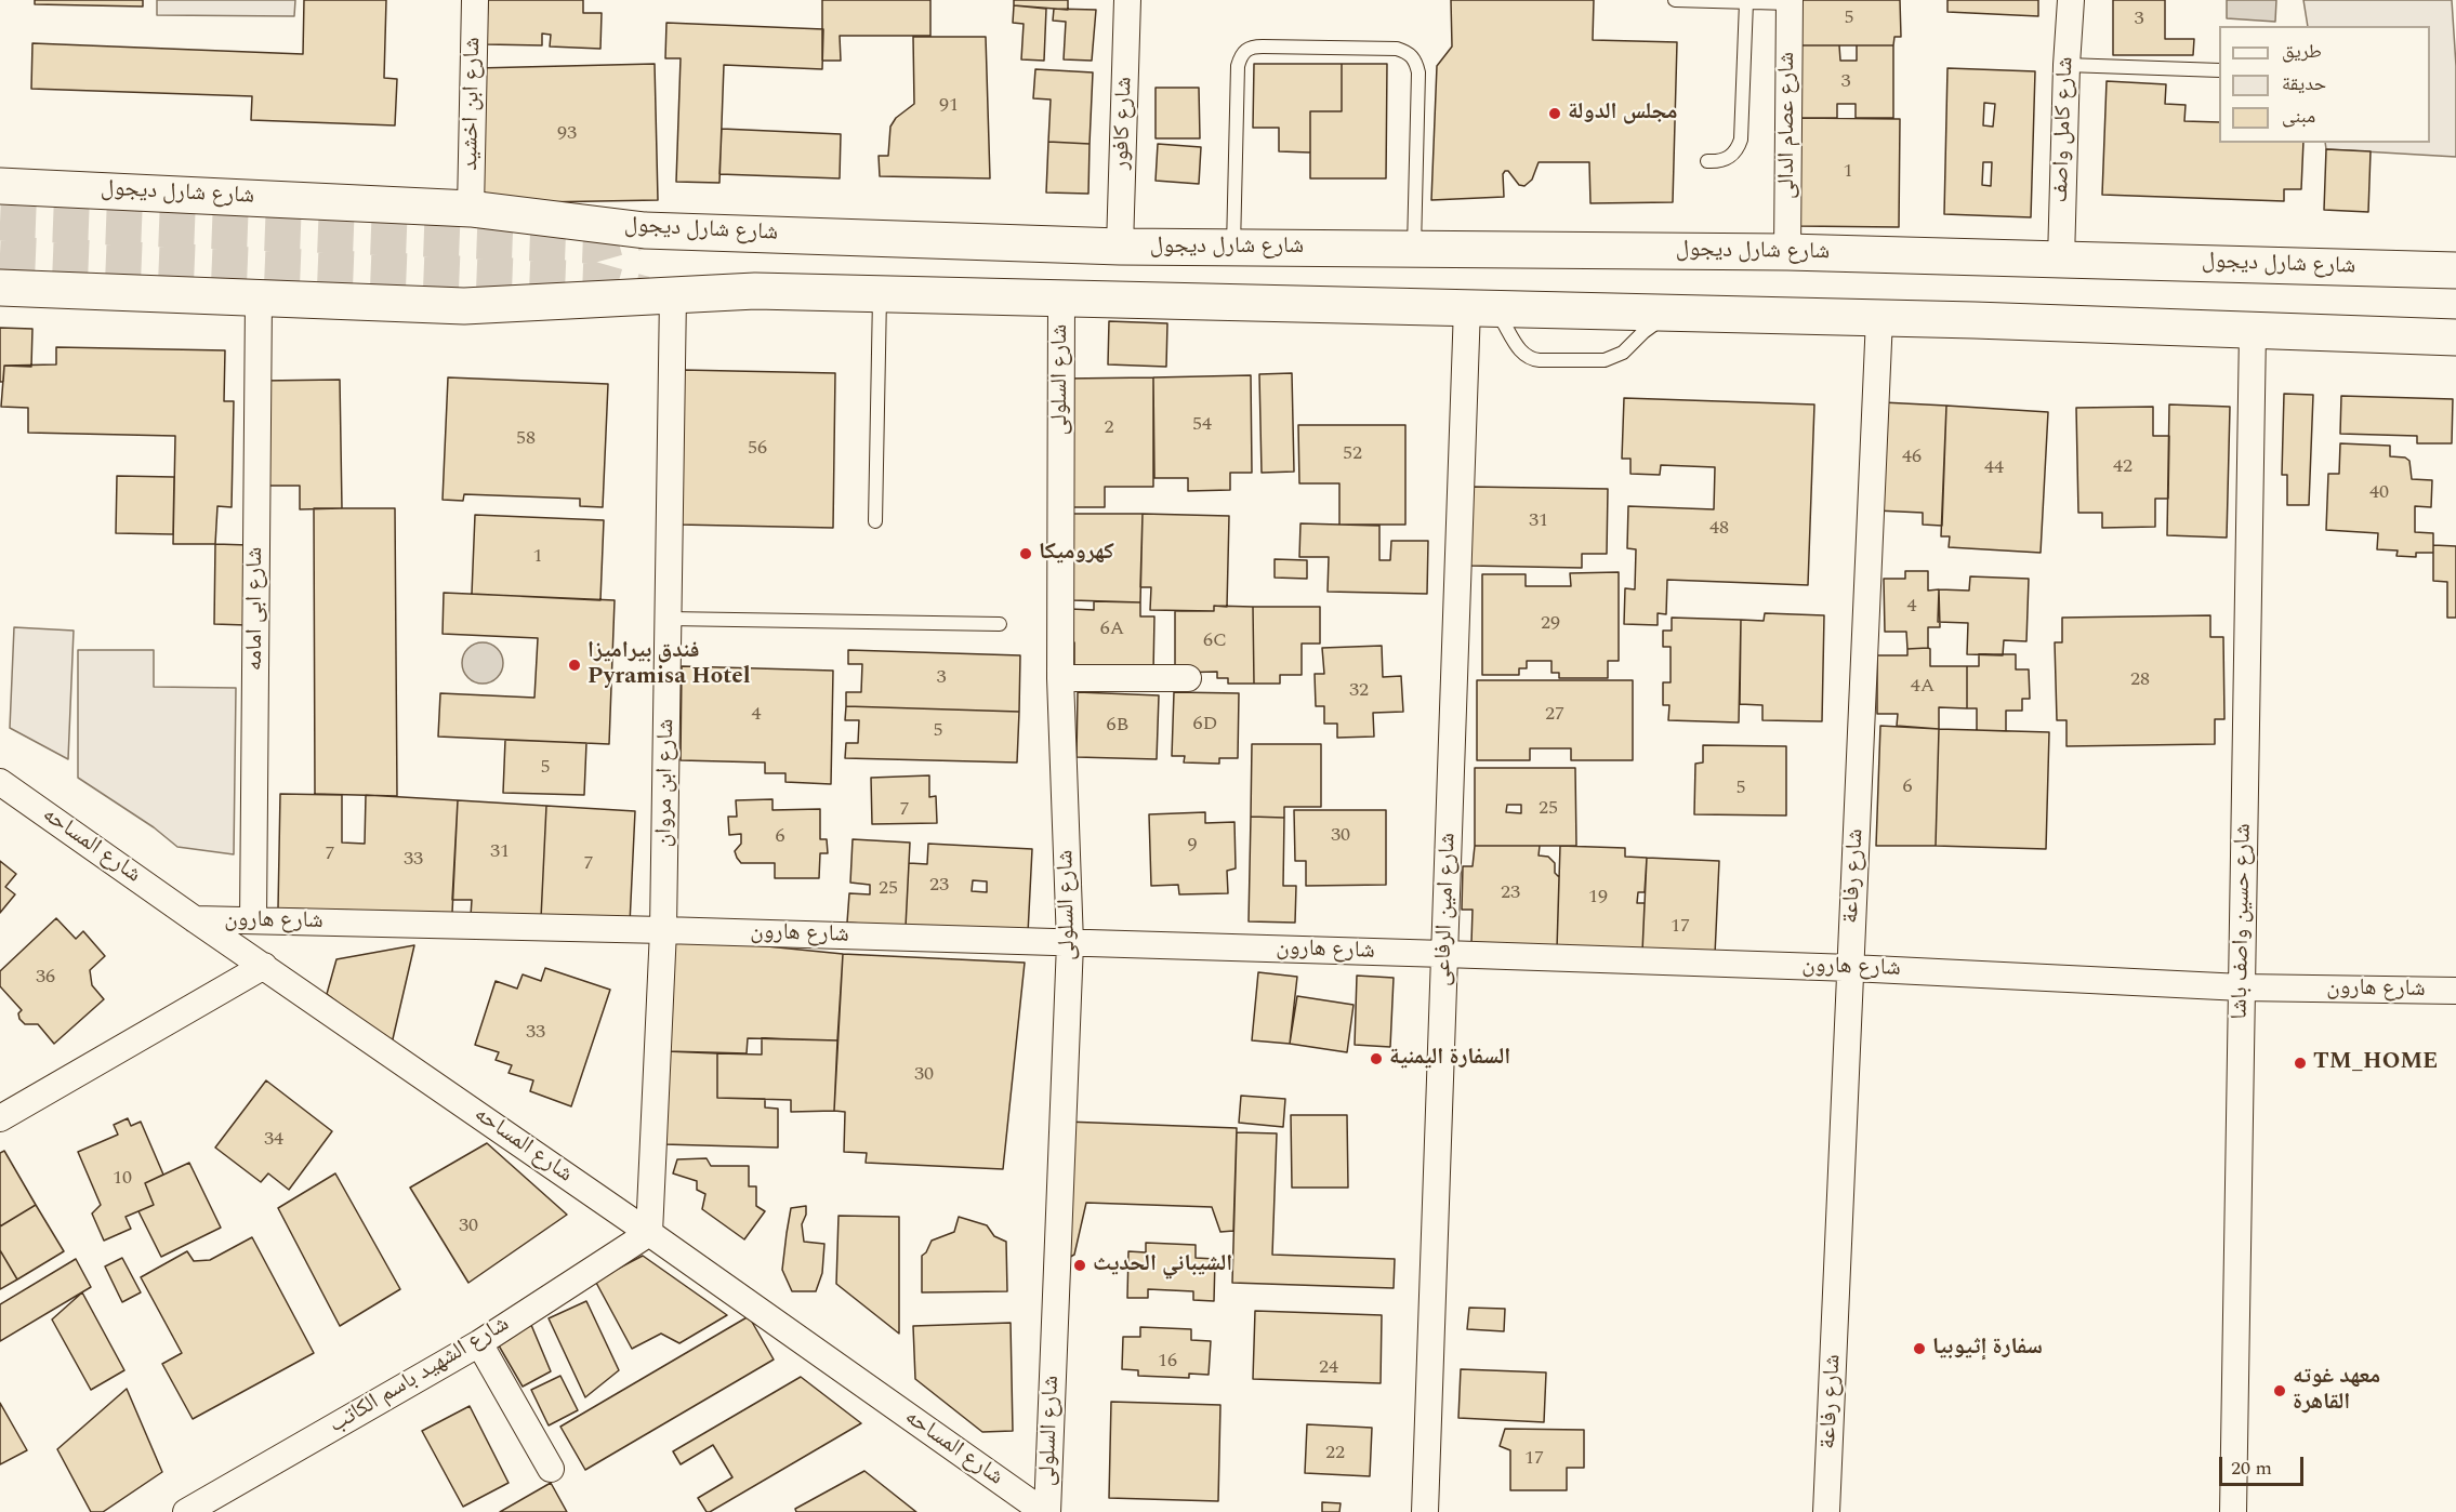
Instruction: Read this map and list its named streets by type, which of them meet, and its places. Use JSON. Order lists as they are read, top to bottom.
{
  "streets": {
    "main road": ["شارع شارل ديجول"],
    "street": [
      "شارع ابن اخشيد",
      "شارع كافور",
      "شارع عصام الدالى",
      "شارع كامل واصف",
      "شارع السلولى",
      "شارع ابى امامه",
      "شارع ابن مروان",
      "شارع المساحه",
      "شارع رفاعة",
      "شارع امين الرفاعى",
      "شارع هارون",
      "شارع حسين واصف باشا",
      "شارع الشهيد باسم الكاتب"
    ]
  },
  "crossings": [
    ["شارع ابن اخشيد", "شارع شارل ديجول"],
    ["شارع كافور", "شارع شارل ديجول"],
    ["شارع عصام الدالى", "شارع شارل ديجول"],
    ["شارع كامل واصف", "شارع شارل ديجول"],
    ["شارع السلولى", "شارع المساحه"],
    ["شارع السلولى", "شارع هارون"],
    ["شارع ابى امامه", "شارع هارون"],
    ["شارع ابن مروان", "شارع المساحه"],
    ["شارع ابن مروان", "شارع هارون"],
    ["شارع ابن مروان", "شارع الشهيد باسم الكاتب"],
    ["شارع المساحه", "شارع هارون"],
    ["شارع المساحه", "شارع الشهيد باسم الكاتب"],
    ["شارع رفاعة", "شارع هارون"],
    ["شارع امين الرفاعى", "شارع هارون"],
    ["شارع هارون", "شارع حسين واصف باشا"]
  ],
  "places": [
    "مجلس الدولة",
    "كهروميكا",
    "فندق بيراميزا Pyramisa Hotel",
    "السفارة اليمنية",
    "TM_HOME",
    "الشيباني الحديث",
    "سفارة إثيوبيا",
    "معهد غوته القاهرة"
  ],
  "house_numbers": [
    "5",
    "3",
    "3",
    "91",
    "93",
    "1",
    "54",
    "2",
    "58",
    "56",
    "52",
    "46",
    "42",
    "44",
    "40",
    "31",
    "48",
    "1",
    "4",
    "29",
    "6A",
    "6C",
    "3",
    "28",
    "4A",
    "32",
    "4",
    "27",
    "6D",
    "6B",
    "5",
    "5",
    "6",
    "5",
    "25",
    "7",
    "30",
    "6",
    "9",
    "31",
    "7",
    "33",
    "7",
    "23",
    "25",
    "23",
    "19",
    "17",
    "36",
    "33",
    "30",
    "34",
    "10",
    "30",
    "16",
    "24",
    "22",
    "17"
  ],
  "legend": ["طريق", "حديقة", "مبنى"],
  "scale_bar": "20 m"
}
